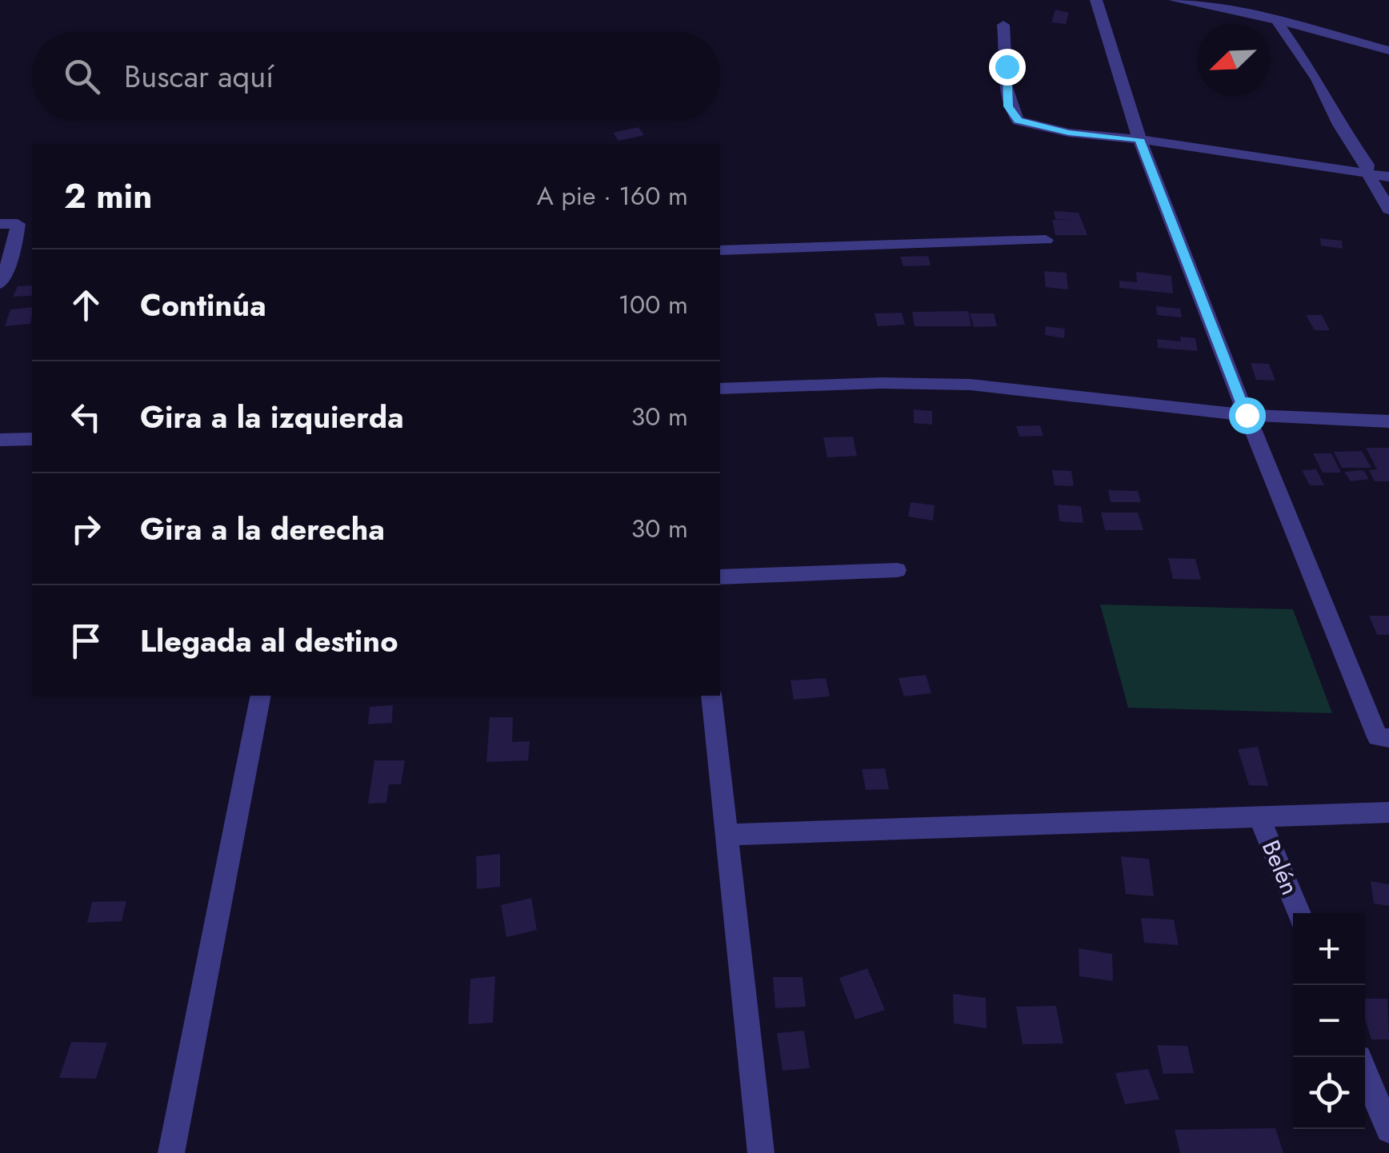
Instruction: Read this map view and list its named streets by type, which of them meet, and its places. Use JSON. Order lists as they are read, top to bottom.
{
  "streets": {
    "street": ["Belén"]
  },
  "north": "bottom left",
  "page": {
    "search": "Buscar aquí",
    "heading": ["2 min", "A pie · 160 m"],
    "list": [
      ["Continúa", "100 m"],
      ["Gira a la izquierda", "30 m"],
      ["Gira a la derecha", "30 m"],
      "Llegada al destino"
    ],
    "map_buttons": ["+", "−"]
  }
}
